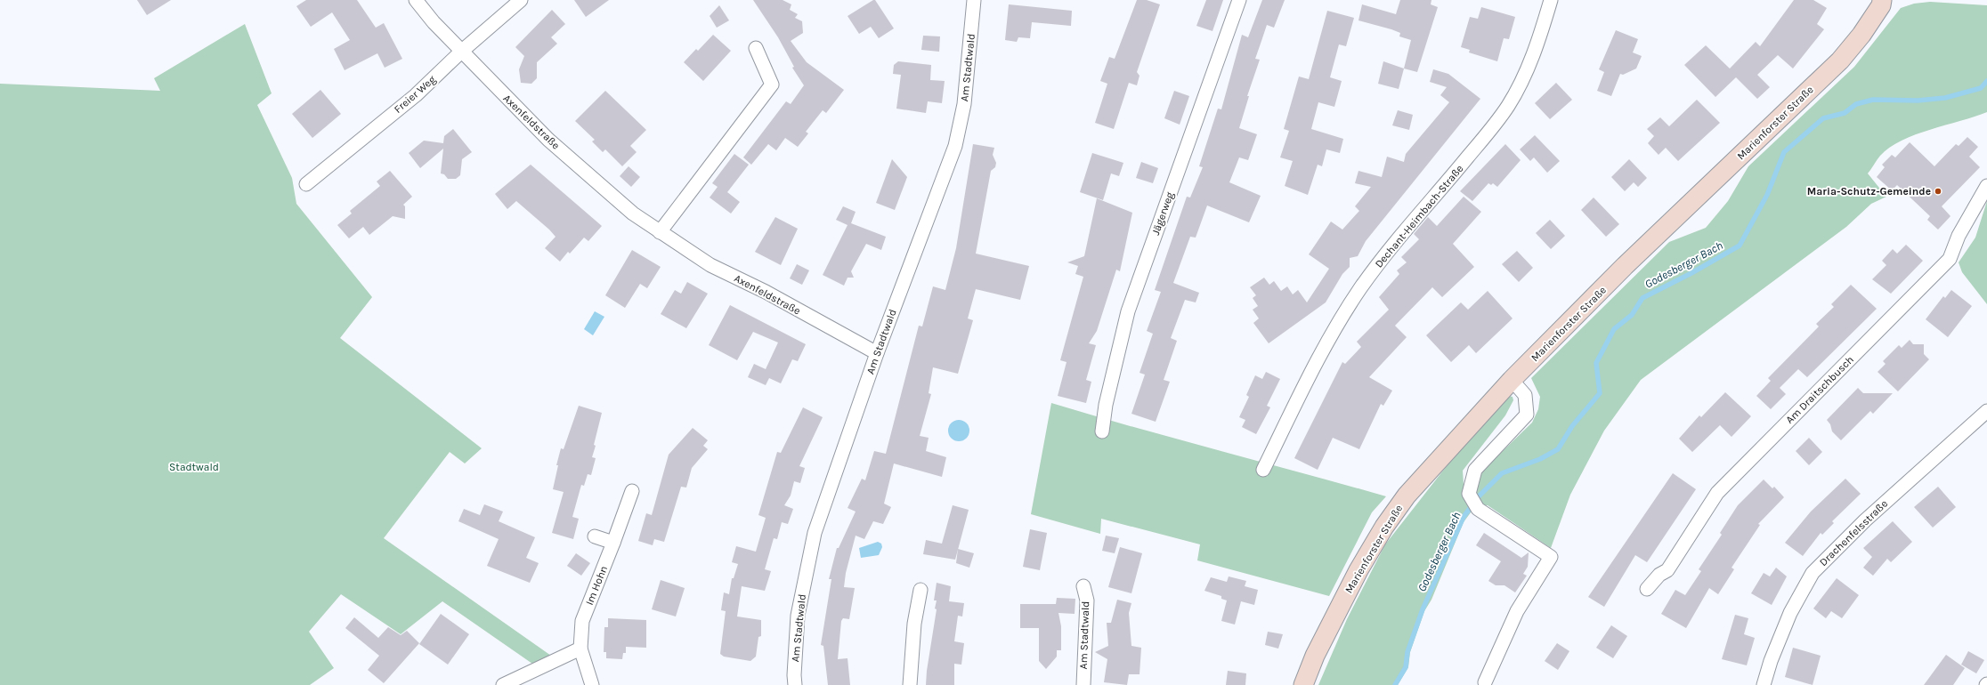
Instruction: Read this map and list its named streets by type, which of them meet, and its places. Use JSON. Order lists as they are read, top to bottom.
{
  "streets": {
    "main road": ["Marienforster Straße"],
    "street": [
      "Am Stadtwald",
      "Freier Weg",
      "Axenfeldstraße",
      "Jägerweg",
      "Dechant-Heimbach-Straße",
      "Am Draitschbusch",
      "Drachenfelsstraße",
      "Im Hohn"
    ]
  },
  "crossings": [
    ["Am Stadtwald", "Axenfeldstraße"],
    ["Freier Weg", "Axenfeldstraße"]
  ],
  "water": ["Godesberger Bach"],
  "parks": ["Stadtwald"],
  "places": ["Maria-Schutz-Gemeinde"]
}
